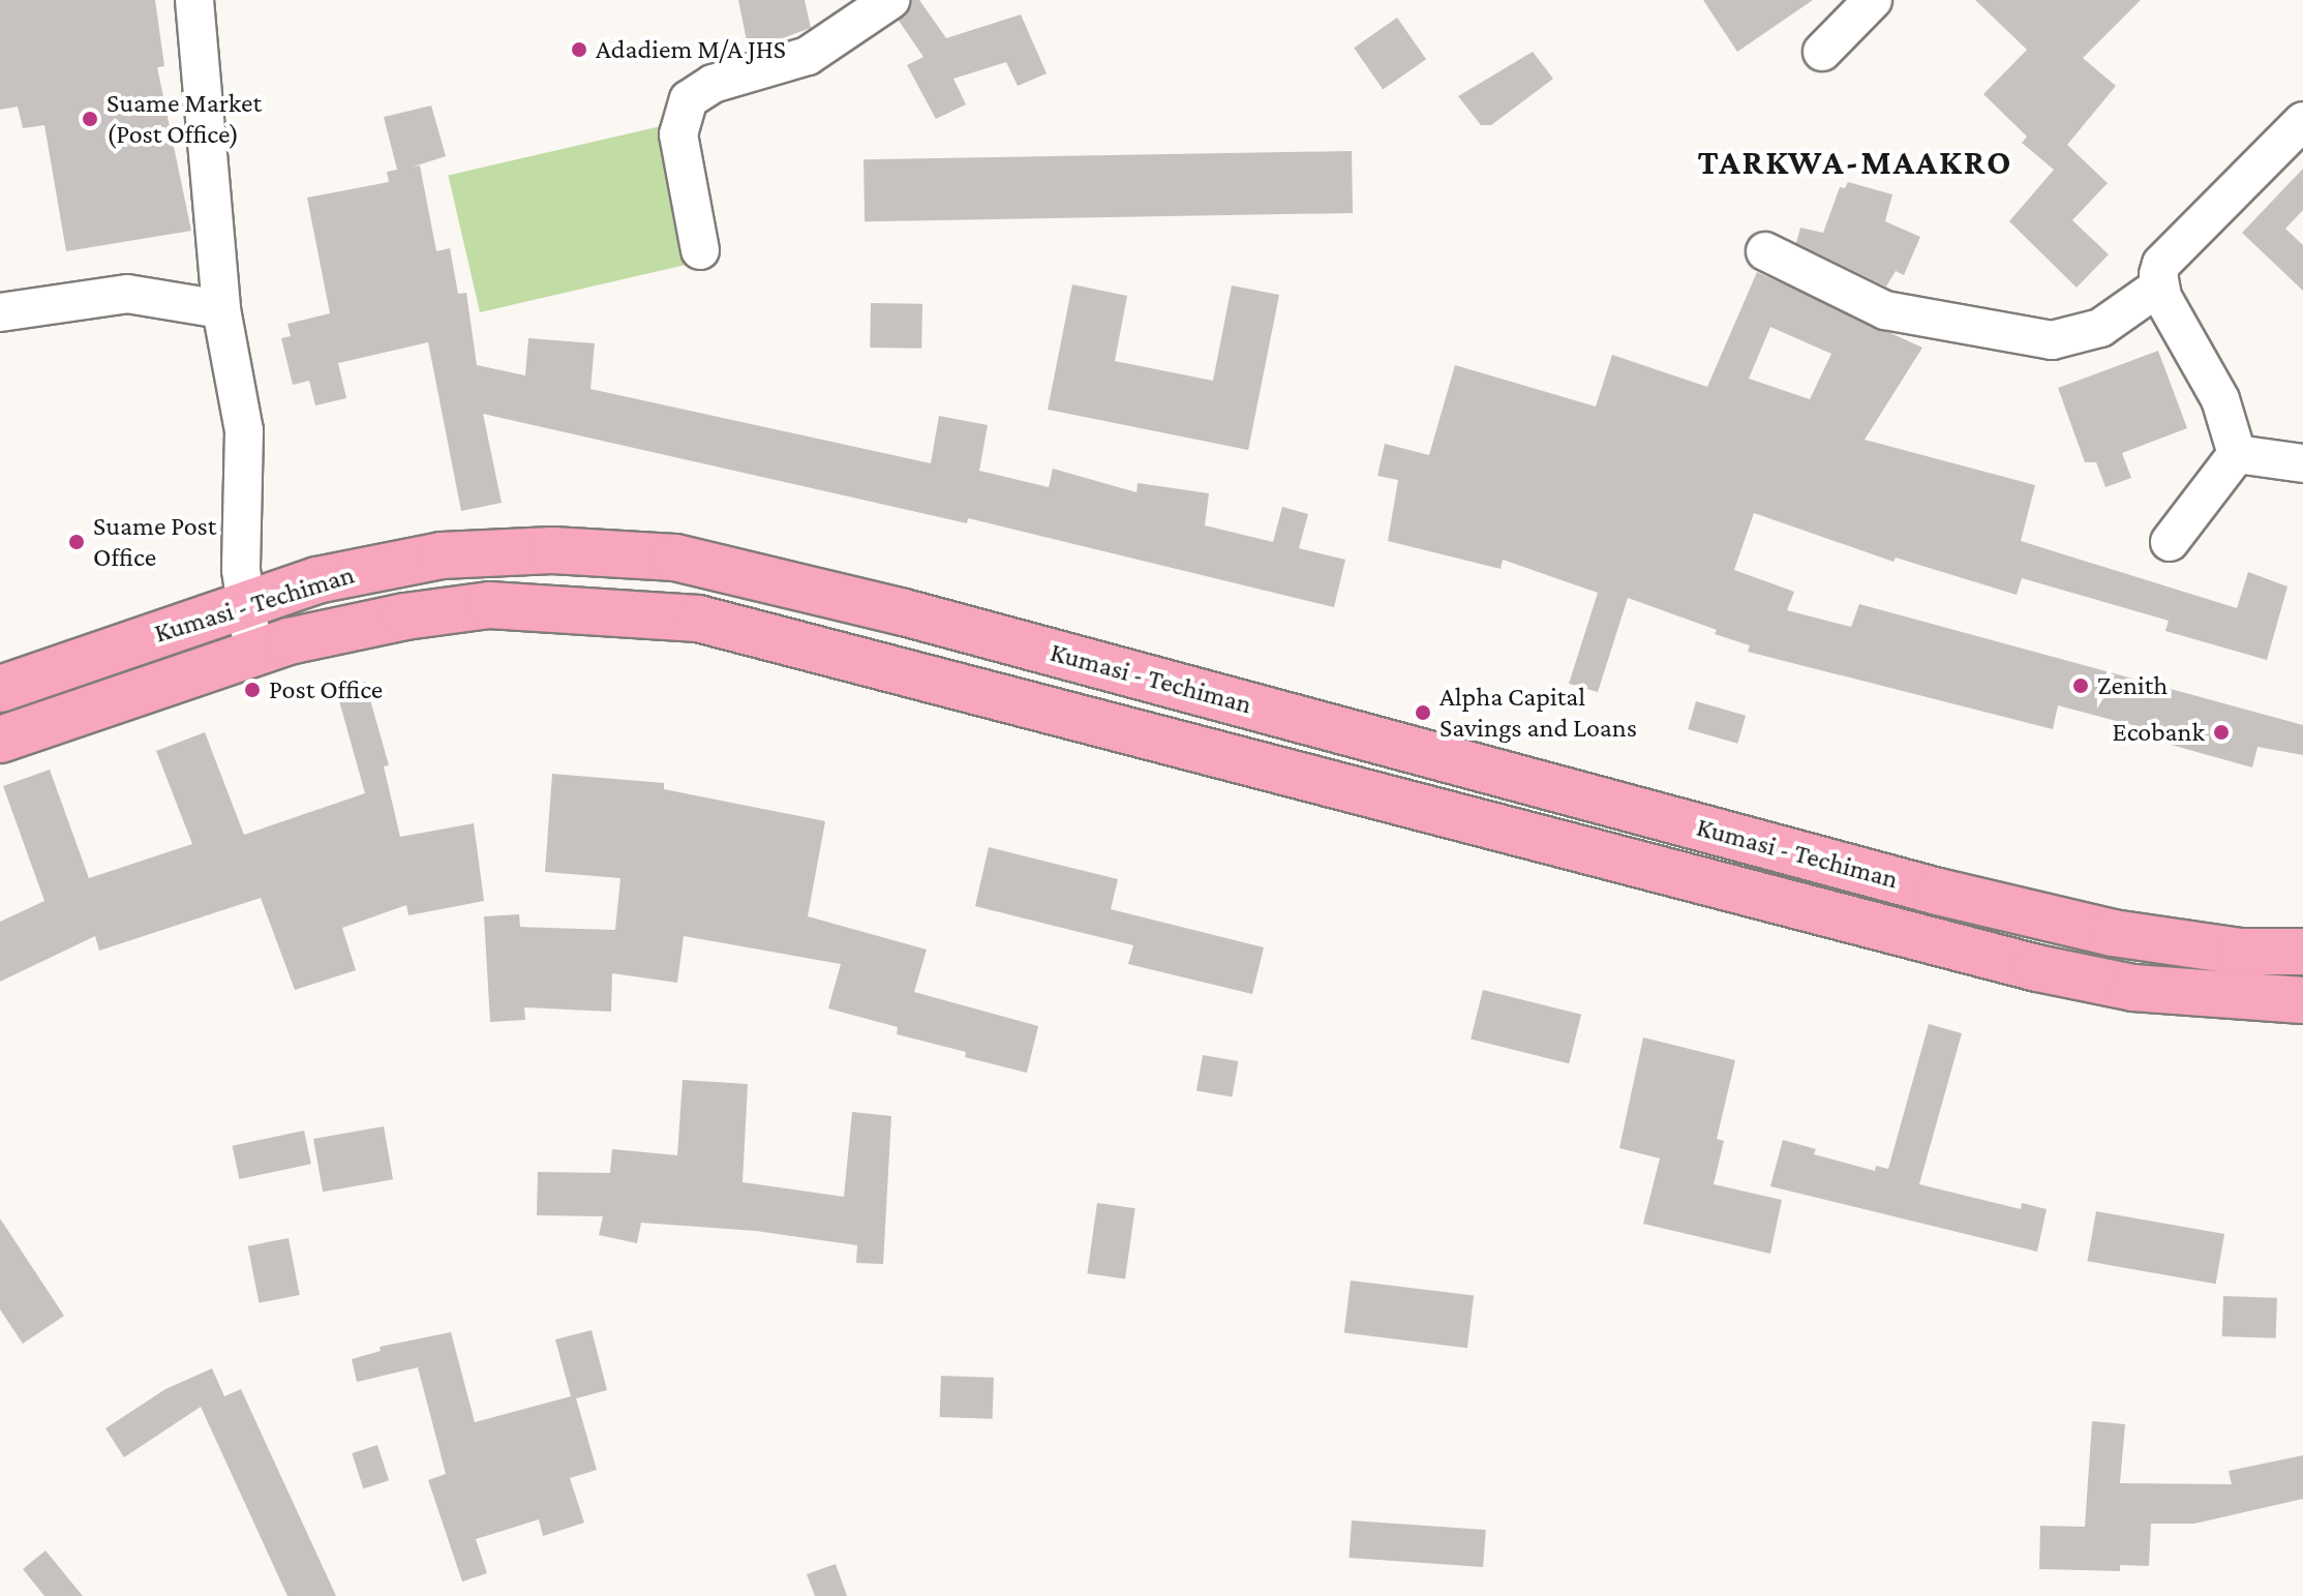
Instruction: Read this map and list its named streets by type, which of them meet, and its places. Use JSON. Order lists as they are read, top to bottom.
{
  "streets": {
    "highway": ["Kumasi - Techiman"]
  },
  "districts": ["TARKWA-MAAKRO"],
  "places": [
    "Adadiem M/A JHS",
    "Suame Market (Post Office)",
    "Suame Post Office",
    "Zenith",
    "Post Office",
    "Alpha Capital Savings and Loans",
    "Ecobank"
  ]
}
